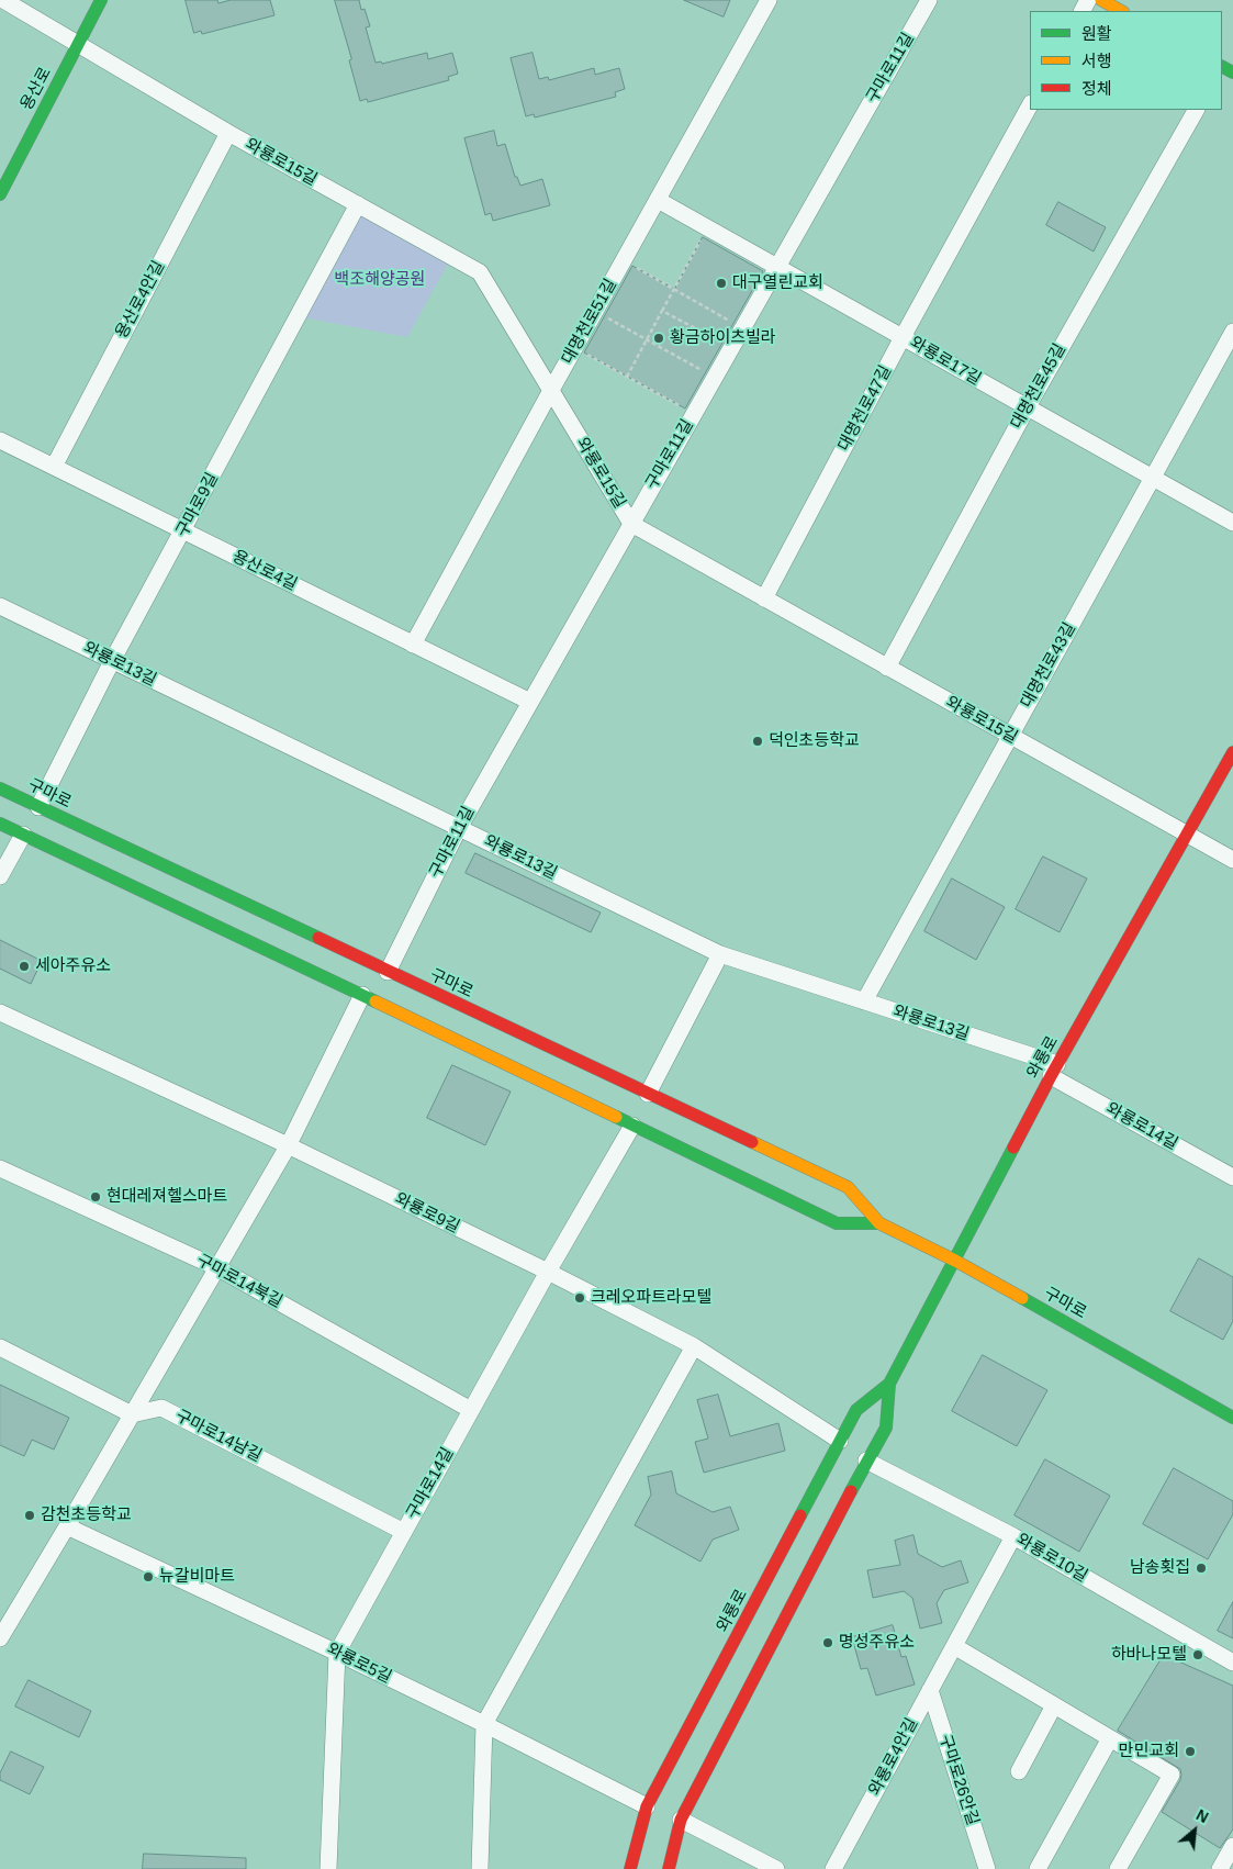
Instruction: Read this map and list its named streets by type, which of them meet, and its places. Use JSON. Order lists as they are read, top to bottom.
{
  "streets": {
    "main road": ["용산로", "구마로", "와룡로"],
    "street": [
      "구마로11길",
      "와룡로15길",
      "용산로4안길",
      "대명천로51길",
      "와룡로17길",
      "대명천로45길",
      "대명천로47길",
      "구마로9길",
      "용산로4길",
      "와룡로13길",
      "대명천로43길",
      "와룡로14길",
      "와룡로9길",
      "구마로14북길",
      "구마로14남길",
      "구마로14길",
      "와룡로10길",
      "와룡로5길",
      "와룡로4안길",
      "구마로26안길"
    ]
  },
  "crossings": [
    ["구마로11길", "와룡로15길"],
    ["구마로11길", "와룡로17길"],
    ["구마로11길", "용산로4길"],
    ["구마로11길", "와룡로13길"],
    ["구마로11길", "구마로"],
    ["용산로", "와룡로15길"],
    ["와룡로15길", "용산로4안길"],
    ["와룡로15길", "대명천로51길"],
    ["와룡로15길", "대명천로45길"],
    ["와룡로15길", "대명천로47길"],
    ["와룡로15길", "구마로9길"],
    ["와룡로15길", "대명천로43길"],
    ["와룡로15길", "와룡로"],
    ["용산로4안길", "용산로4길"],
    ["대명천로51길", "와룡로17길"],
    ["대명천로51길", "용산로4길"],
    ["와룡로17길", "대명천로45길"],
    ["와룡로17길", "대명천로47길"],
    ["와룡로17길", "대명천로43길"],
    ["구마로9길", "용산로4길"],
    ["구마로9길", "와룡로13길"],
    ["구마로9길", "구마로"],
    ["와룡로13길", "대명천로43길"],
    ["와룡로13길", "와룡로"],
    ["와룡로13길", "와룡로14길"],
    ["구마로", "와룡로"],
    ["구마로", "구마로14길"],
    ["와룡로", "와룡로14길"],
    ["와룡로", "와룡로9길"],
    ["와룡로", "와룡로10길"],
    ["와룡로", "와룡로5길"],
    ["와룡로9길", "구마로14길"],
    ["구마로14북길", "구마로14길"],
    ["구마로14남길", "구마로14길"],
    ["구마로14길", "와룡로5길"],
    ["와룡로10길", "와룡로4안길"],
    ["와룡로4안길", "구마로26안길"]
  ],
  "parks": ["백조해양공원"],
  "places": [
    "대구열린교회",
    "황금하이츠빌라",
    "덕인초등학교",
    "세아주유소",
    "현대레져헬스마트",
    "크레오파트라모텔",
    "감천초등학교",
    "남송횟집",
    "뉴갈비마트",
    "명성주유소",
    "하바나모텔",
    "만민교회"
  ],
  "legend": ["원활", "서행", "정체"],
  "north": "top right"
}
